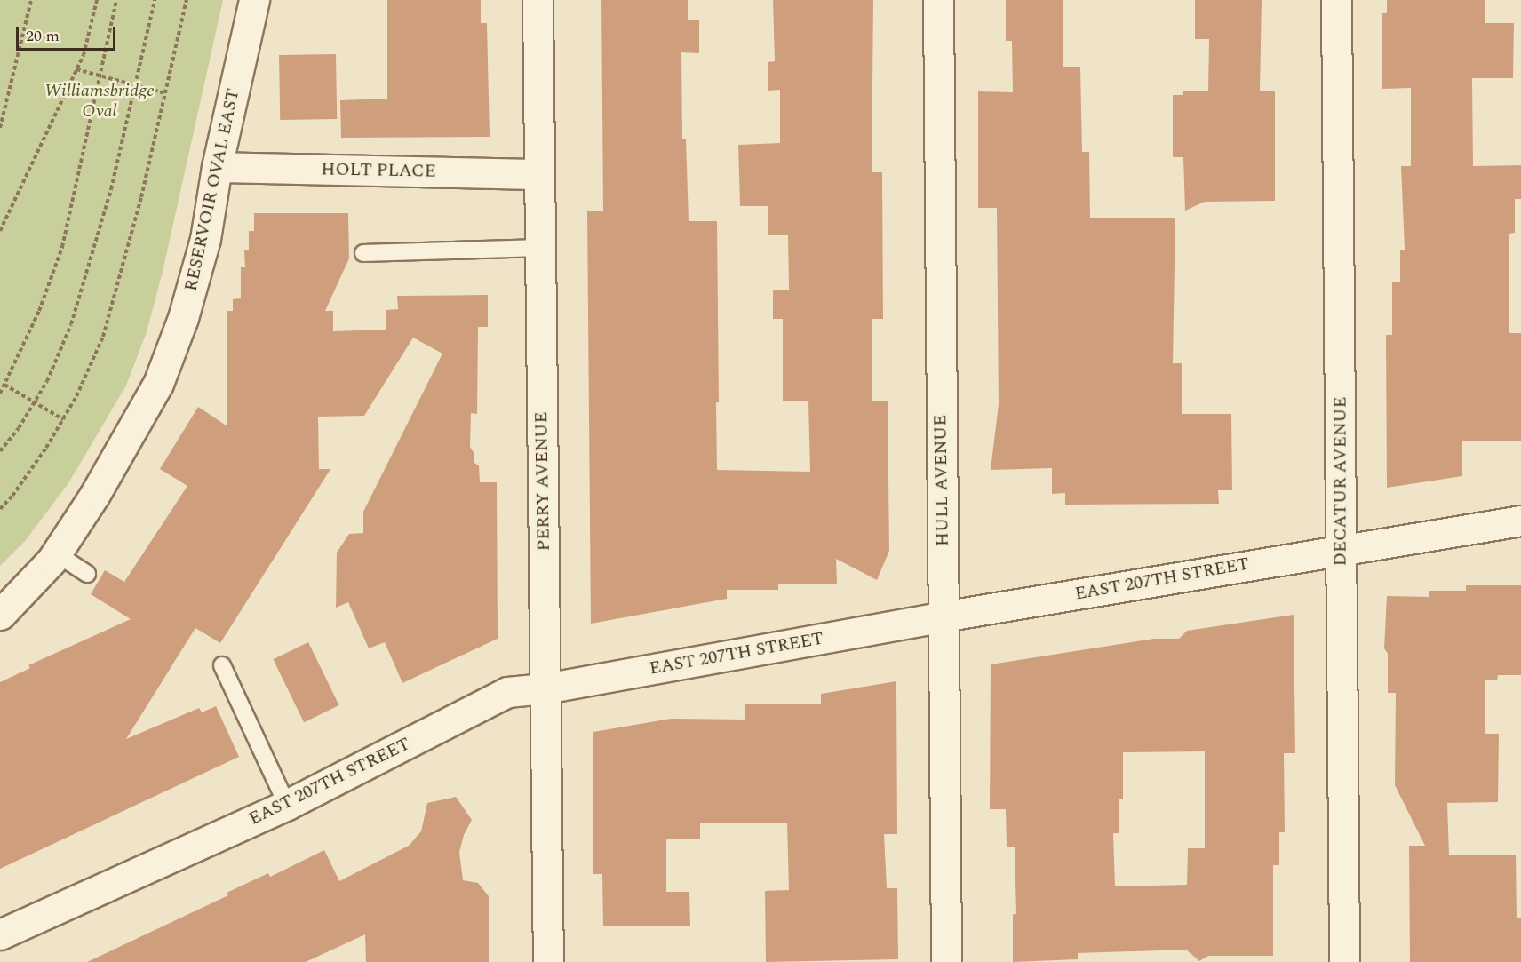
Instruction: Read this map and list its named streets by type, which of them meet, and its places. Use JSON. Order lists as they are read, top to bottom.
{
  "streets": {
    "street": [
      "HOLT PLACE",
      "RESERVOIR OVAL EAST",
      "HULL AVENUE",
      "PERRY AVENUE",
      "DECATUR AVENUE",
      "EAST 207TH STREET"
    ]
  },
  "crossings": [
    ["HOLT PLACE", "RESERVOIR OVAL EAST"],
    ["HOLT PLACE", "PERRY AVENUE"],
    ["HULL AVENUE", "EAST 207TH STREET"],
    ["PERRY AVENUE", "EAST 207TH STREET"],
    ["DECATUR AVENUE", "EAST 207TH STREET"]
  ],
  "parks": ["Williamsbridge Oval"],
  "scale_bar": "20 m"
}
